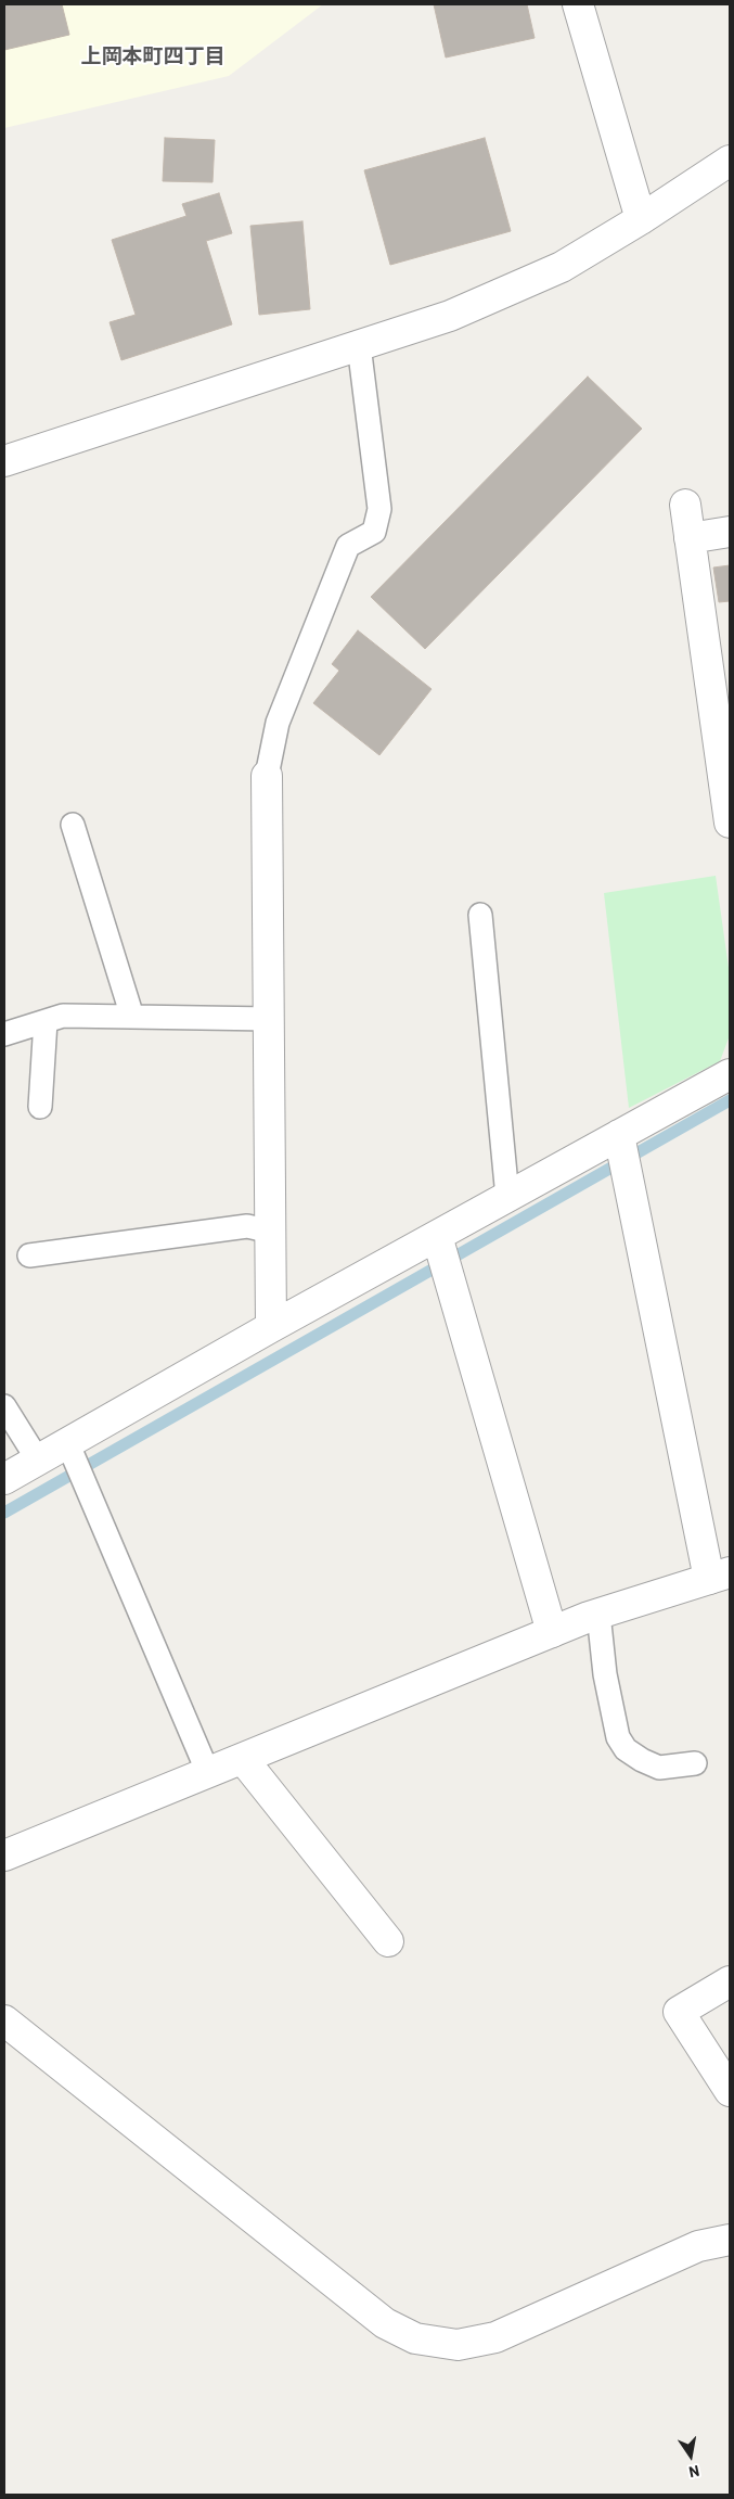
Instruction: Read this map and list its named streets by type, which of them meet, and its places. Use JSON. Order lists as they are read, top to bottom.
{
  "districts": ["上岡本町四丁目"],
  "north": "bottom"
}
